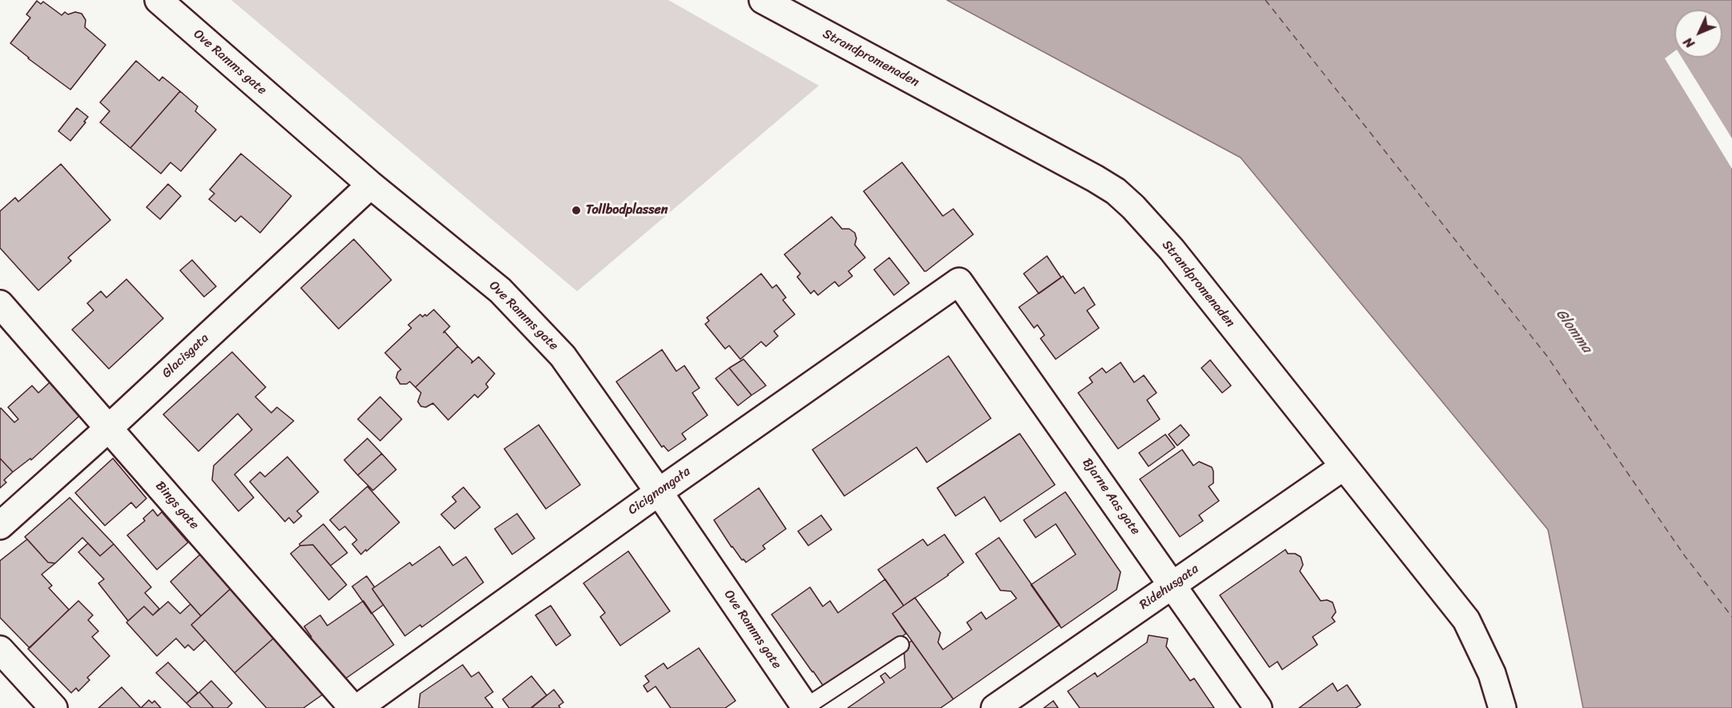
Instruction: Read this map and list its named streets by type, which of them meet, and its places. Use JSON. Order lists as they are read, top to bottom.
{
  "streets": {
    "street": [
      "Strandpromenaden",
      "Ove Ramms gate",
      "Glacisgata",
      "Cicignongata",
      "Bjarne Aas gate",
      "Bings gate",
      "Ridehusgata"
    ]
  },
  "crossings": [
    ["Strandpromenaden", "Ridehusgata"],
    ["Ove Ramms gate", "Glacisgata"],
    ["Ove Ramms gate", "Cicignongata"],
    ["Glacisgata", "Bings gate"],
    ["Cicignongata", "Bjarne Aas gate"],
    ["Cicignongata", "Bings gate"],
    ["Bjarne Aas gate", "Ridehusgata"]
  ],
  "water": ["Glomma"],
  "places": ["Tollbodplassen"],
  "north": "bottom left"
}
